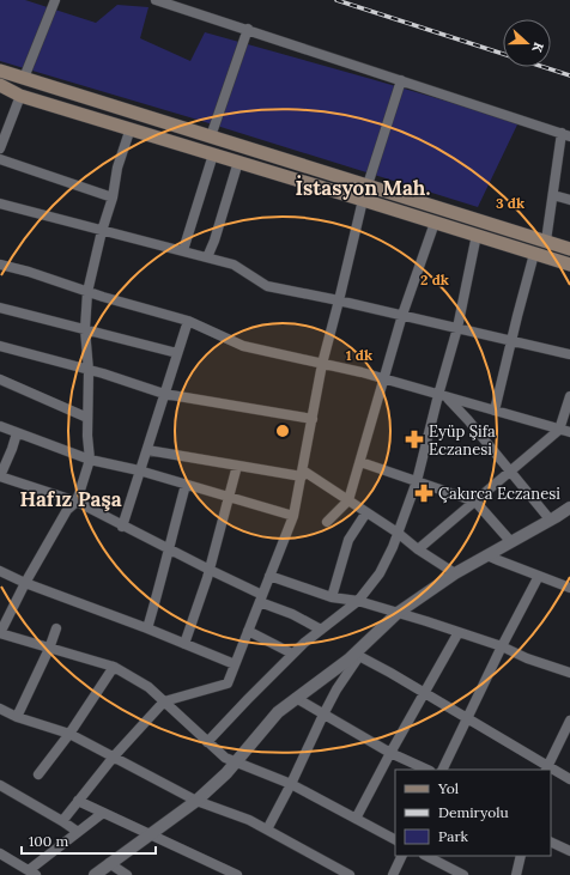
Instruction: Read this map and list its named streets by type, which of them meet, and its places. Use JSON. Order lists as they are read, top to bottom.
{
  "districts": ["İstasyon Mah.", "Hafız Paşa"],
  "places": {
    "pharmacy": ["Eyüp Şifa Eczanesi", "Çakırca Eczanesi"]
  },
  "legend": ["Yol", "Demiryolu", "Park"],
  "scale_bar": "100 m",
  "north": "right",
  "rings": ["3 dk", "2 dk", "1 dk"]
}
